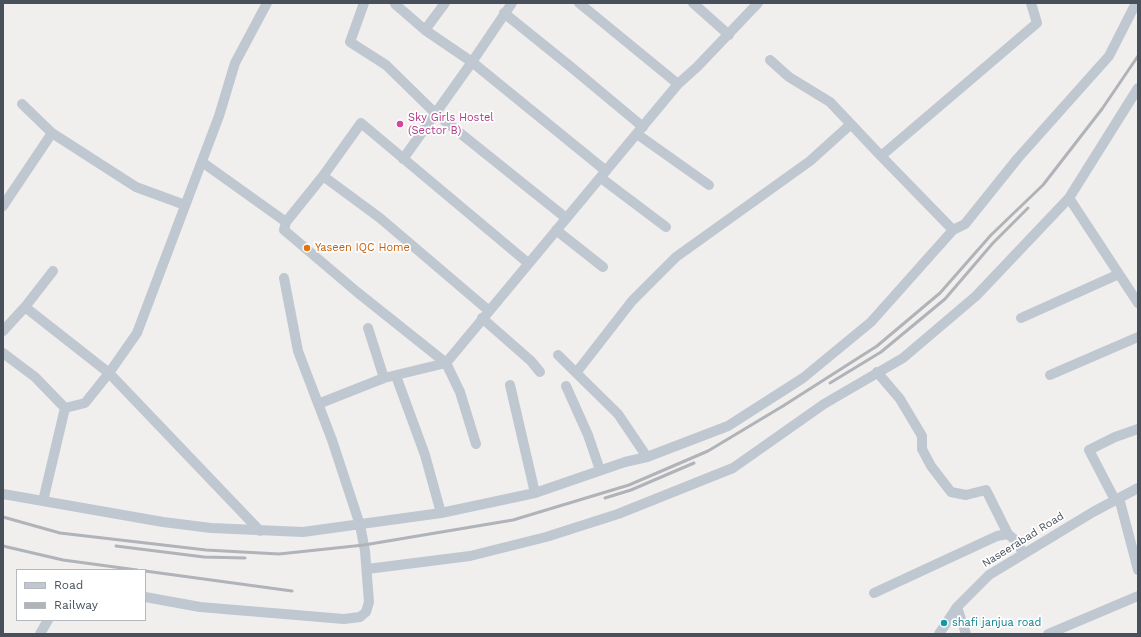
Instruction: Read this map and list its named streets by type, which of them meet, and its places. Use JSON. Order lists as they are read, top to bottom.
{
  "streets": {
    "street": ["Naseerabad Road"]
  },
  "places": ["Sky Girls Hostel (Sector B)", "Yaseen IQC Home", "shafi janjua road"],
  "legend": ["Road", "Railway"]
}
